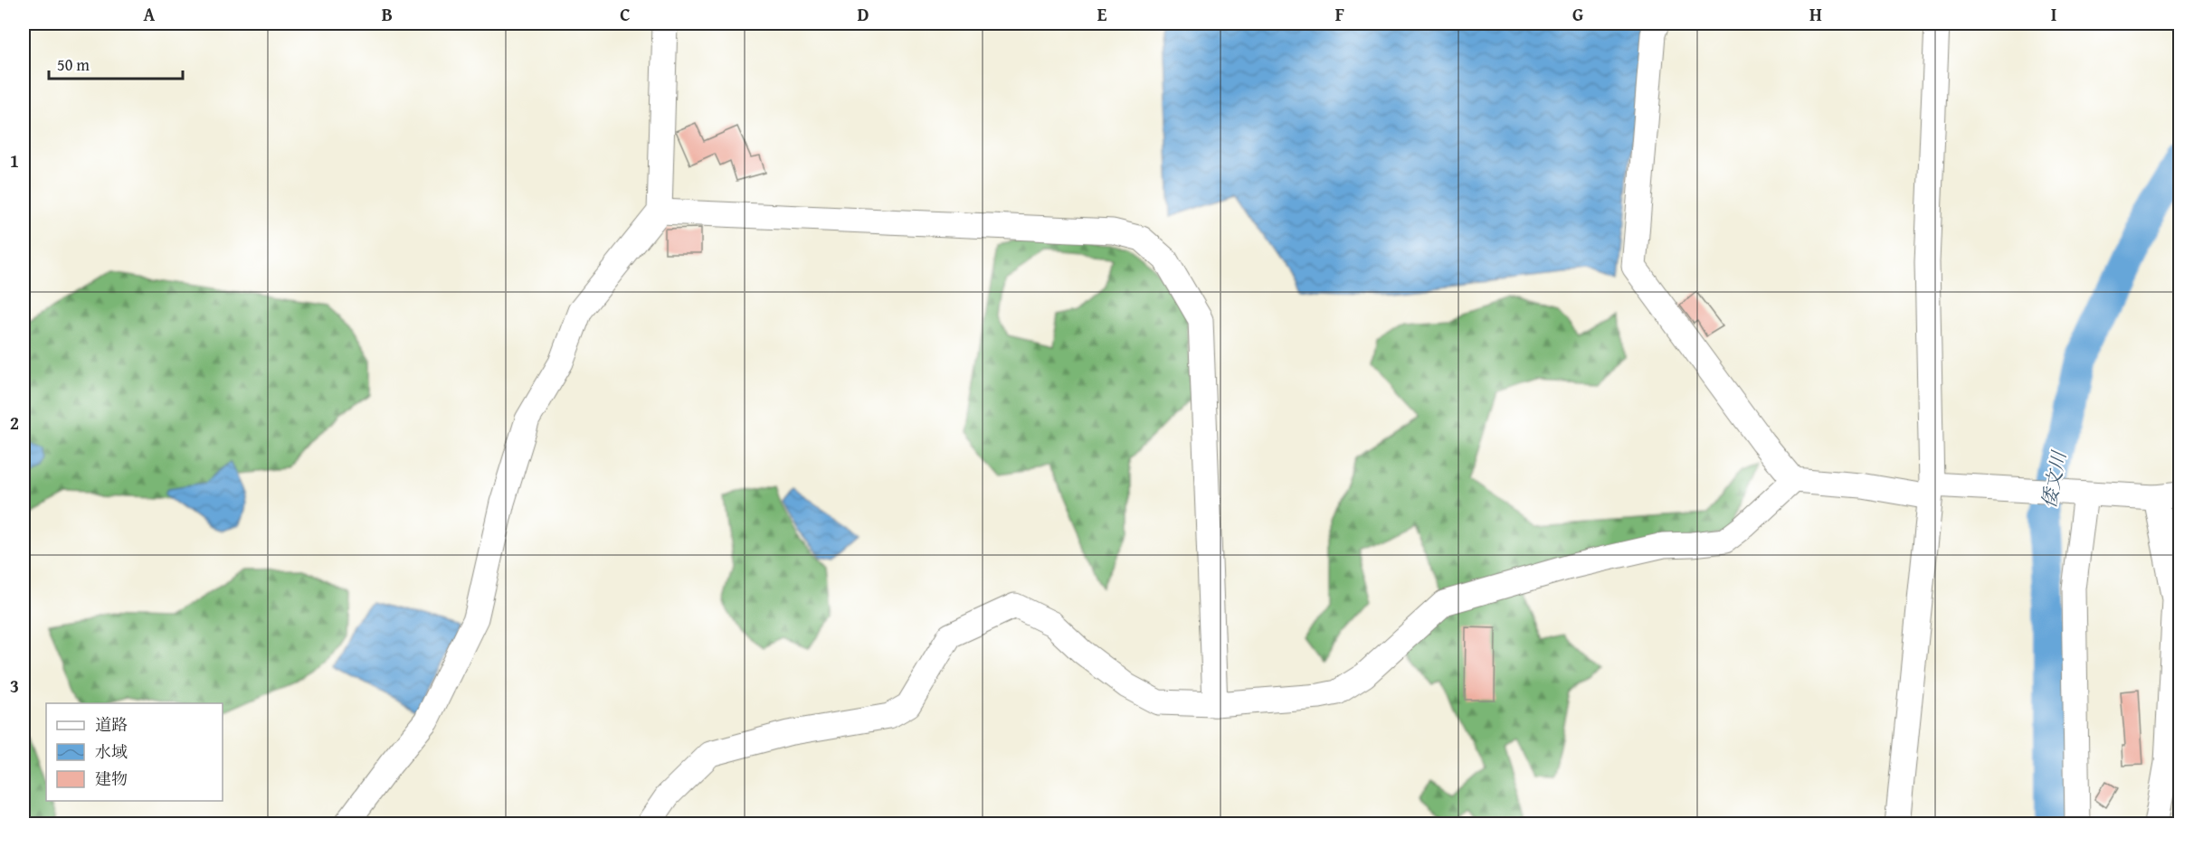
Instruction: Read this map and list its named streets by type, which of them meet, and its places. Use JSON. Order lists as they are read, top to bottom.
{
  "water": ["倭文川"],
  "legend": ["道路", "水域", "建物"],
  "scale_bar": "50 m",
  "grid": {
    "columns": [
      "A",
      "B",
      "C",
      "D",
      "E",
      "F",
      "G",
      "H",
      "I"
    ],
    "rows": ["1", "2", "3"]
  }
}
